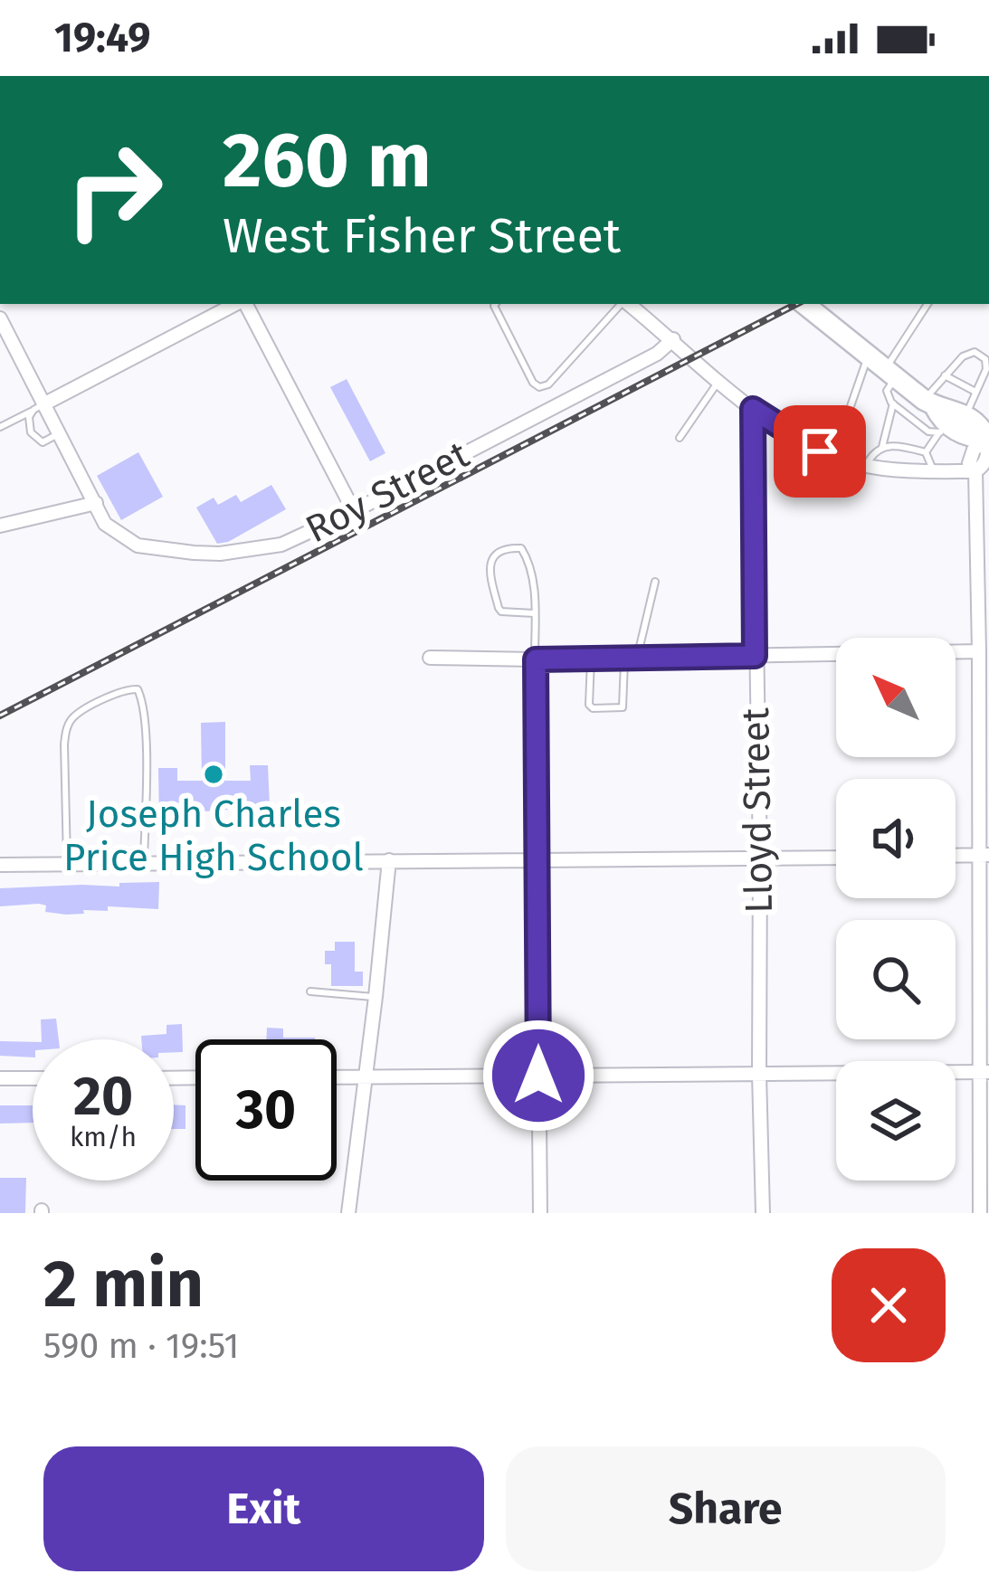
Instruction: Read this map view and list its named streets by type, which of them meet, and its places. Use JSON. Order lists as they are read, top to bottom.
{
  "streets": {
    "street": ["Roy Street", "Lloyd Street"]
  },
  "places": ["Joseph Charles Price High School"],
  "north": "top left",
  "page": {
    "status": "19:49",
    "turn": ["260 m", "West Fisher Street"],
    "speed": "20 km/h",
    "limit": "30",
    "heading": ["2 min", "590 m · 19:51"],
    "buttons": ["Exit", "Share"]
  }
}
